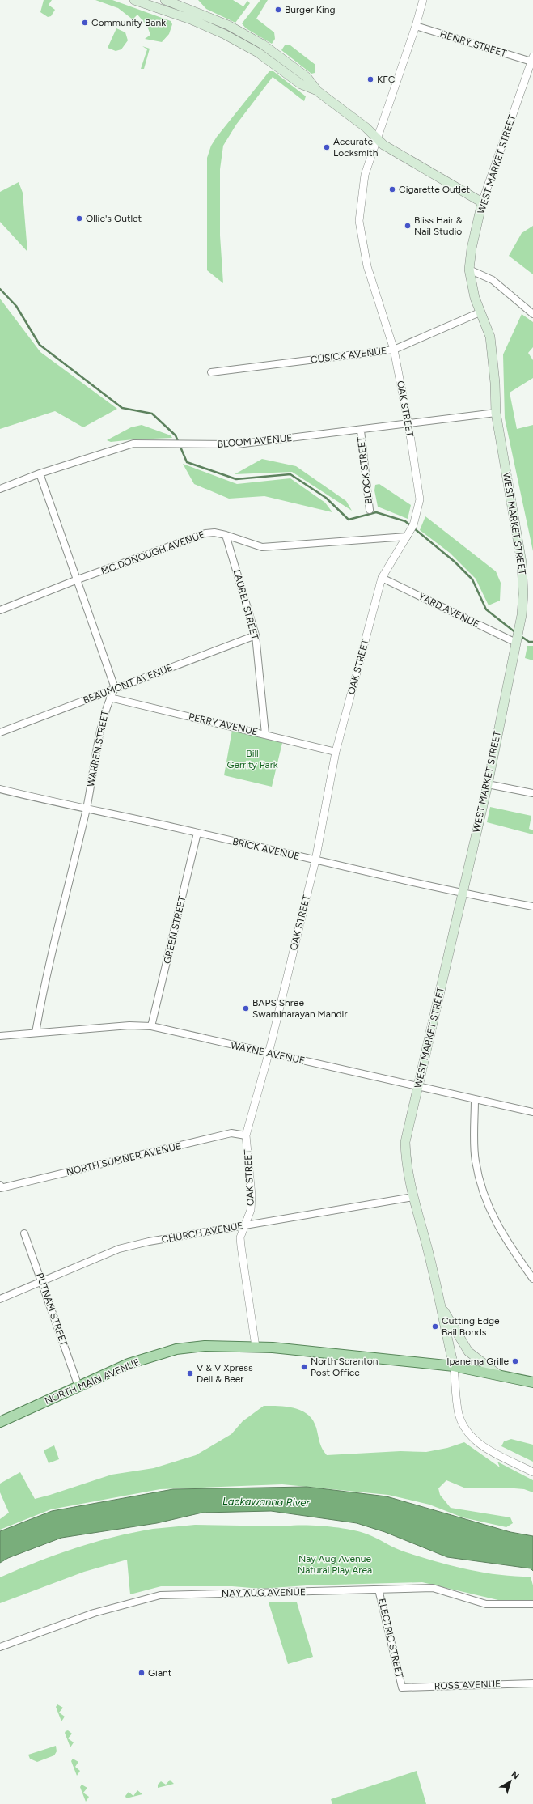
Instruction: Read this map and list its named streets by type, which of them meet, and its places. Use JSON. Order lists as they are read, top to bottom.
{
  "streets": {
    "main road": ["WEST MARKET STREET", "NORTH MAIN AVENUE"],
    "street": [
      "HENRY STREET",
      "CUSICK AVENUE",
      "OAK STREET",
      "BLOOM AVENUE",
      "BLOCK STREET",
      "MC DONOUGH AVENUE",
      "LAUREL STREET",
      "YARD AVENUE",
      "BEAUMONT AVENUE",
      "PERRY AVENUE",
      "WARREN STREET",
      "BRICK AVENUE",
      "GREEN STREET",
      "WAYNE AVENUE",
      "NORTH SUMNER AVENUE",
      "CHURCH AVENUE",
      "PUTNAM STREET",
      "NAY AUG AVENUE",
      "ELECTRIC STREET",
      "ROSS AVENUE"
    ]
  },
  "crossings": [
    ["HENRY STREET", "WEST MARKET STREET"],
    ["HENRY STREET", "OAK STREET"],
    ["WEST MARKET STREET", "CUSICK AVENUE"],
    ["WEST MARKET STREET", "BLOOM AVENUE"],
    ["WEST MARKET STREET", "YARD AVENUE"],
    ["WEST MARKET STREET", "BRICK AVENUE"],
    ["WEST MARKET STREET", "WAYNE AVENUE"],
    ["WEST MARKET STREET", "CHURCH AVENUE"],
    ["WEST MARKET STREET", "NORTH MAIN AVENUE"],
    ["CUSICK AVENUE", "OAK STREET"],
    ["OAK STREET", "BLOOM AVENUE"],
    ["OAK STREET", "MC DONOUGH AVENUE"],
    ["OAK STREET", "YARD AVENUE"],
    ["OAK STREET", "PERRY AVENUE"],
    ["OAK STREET", "BRICK AVENUE"],
    ["OAK STREET", "WAYNE AVENUE"],
    ["OAK STREET", "NORTH SUMNER AVENUE"],
    ["OAK STREET", "CHURCH AVENUE"],
    ["OAK STREET", "NORTH MAIN AVENUE"],
    ["BLOOM AVENUE", "BLOCK STREET"],
    ["MC DONOUGH AVENUE", "LAUREL STREET"],
    ["LAUREL STREET", "BEAUMONT AVENUE"],
    ["LAUREL STREET", "PERRY AVENUE"],
    ["BEAUMONT AVENUE", "WARREN STREET"],
    ["PERRY AVENUE", "WARREN STREET"],
    ["WARREN STREET", "BRICK AVENUE"],
    ["WARREN STREET", "WAYNE AVENUE"],
    ["BRICK AVENUE", "GREEN STREET"],
    ["GREEN STREET", "WAYNE AVENUE"],
    ["CHURCH AVENUE", "PUTNAM STREET"],
    ["PUTNAM STREET", "NORTH MAIN AVENUE"],
    ["NAY AUG AVENUE", "ELECTRIC STREET"],
    ["ELECTRIC STREET", "ROSS AVENUE"]
  ],
  "water": ["Lackawanna River"],
  "parks": ["Bill Gerrity Park", "Nay Aug Avenue Natural Play Area"],
  "places": [
    "Burger King",
    "Community Bank",
    "KFC",
    "Accurate Locksmith",
    "Cigarette Outlet",
    "Ollie's Outlet",
    "Bliss Hair & Nail Studio",
    "BAPS Shree Swaminarayan Mandir",
    "Cutting Edge Bail Bonds",
    "Ipanema Grille",
    "North Scranton Post Office",
    "V & V Xpress Deli & Beer",
    "Giant"
  ],
  "north": "top right"
}
